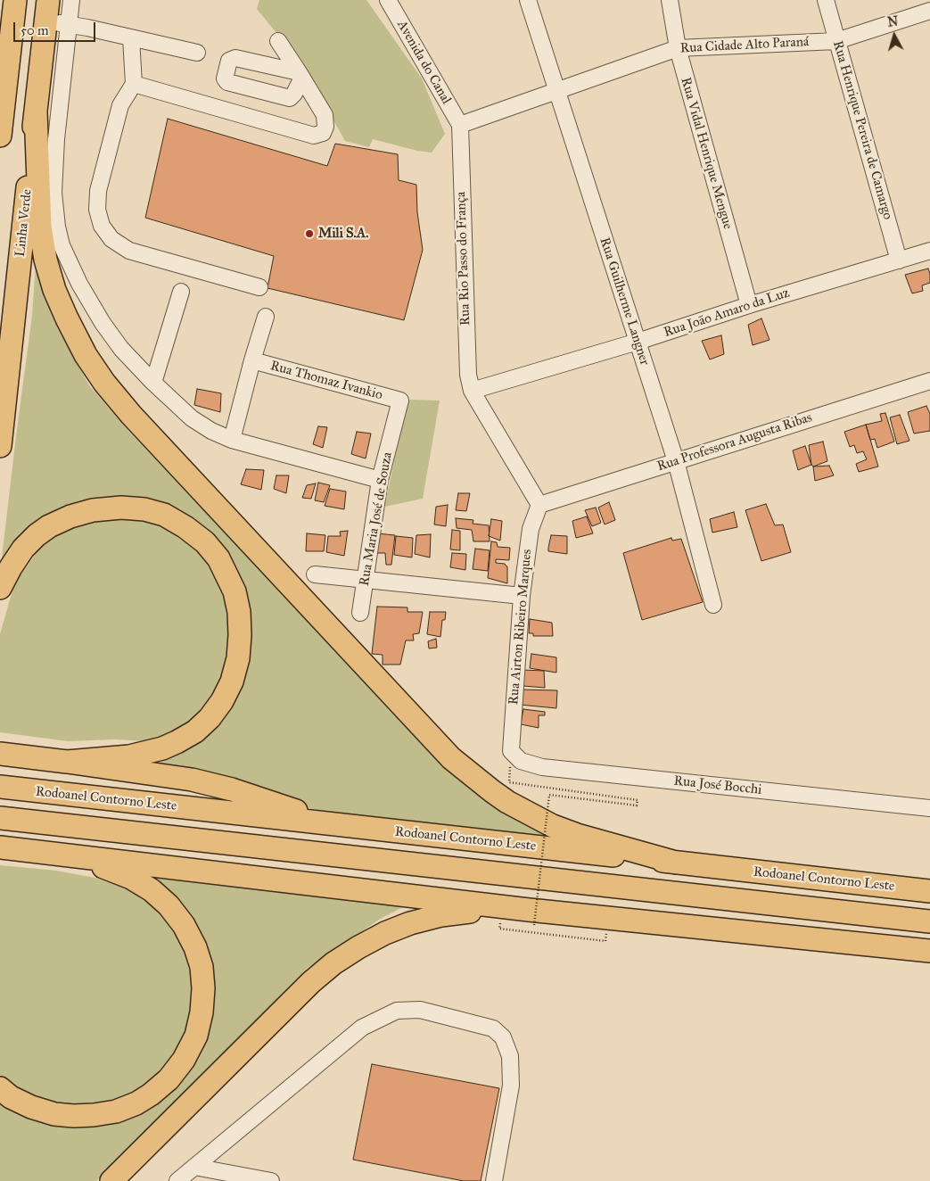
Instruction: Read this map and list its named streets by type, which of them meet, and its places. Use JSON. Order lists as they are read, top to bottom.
{
  "streets": {
    "highway": ["Linha Verde", "Rodoanel Contorno Leste"],
    "street": [
      "Rua Cidade Alto Paraná",
      "Avenida do Canal",
      "Rua Henrique Pereira de Camargo",
      "Rua Vidal Henrique Mengue",
      "Rua Rio Passo do França",
      "Rua Guilherme Langner",
      "Rua João Amaro da Luz",
      "Rua Thomaz Ivankio",
      "Rua Professora Augusta Ribas",
      "Rua Maria José de Souza",
      "Rua Airton Ribeiro Marques",
      "Rua José Bocchi"
    ]
  },
  "crossings": [
    ["Rua Cidade Alto Paraná", "Avenida do Canal"],
    ["Rua Cidade Alto Paraná", "Rua Henrique Pereira de Camargo"],
    ["Rua Cidade Alto Paraná", "Rua Vidal Henrique Mengue"],
    ["Rua Cidade Alto Paraná", "Rua Rio Passo do França"],
    ["Rua Cidade Alto Paraná", "Rua Guilherme Langner"],
    ["Avenida do Canal", "Rua Rio Passo do França"],
    ["Rua Henrique Pereira de Camargo", "Rua João Amaro da Luz"],
    ["Rua Vidal Henrique Mengue", "Rua João Amaro da Luz"],
    ["Rua Rio Passo do França", "Rua João Amaro da Luz"],
    ["Rua Guilherme Langner", "Rua João Amaro da Luz"],
    ["Rua Guilherme Langner", "Rua Professora Augusta Ribas"],
    ["Rua Thomaz Ivankio", "Rua Maria José de Souza"],
    ["Rua Professora Augusta Ribas", "Rua Airton Ribeiro Marques"],
    ["Rua Airton Ribeiro Marques", "Rua José Bocchi"]
  ],
  "places": ["Mili S.A."],
  "scale_bar": "50 m",
  "north": "top"
}
